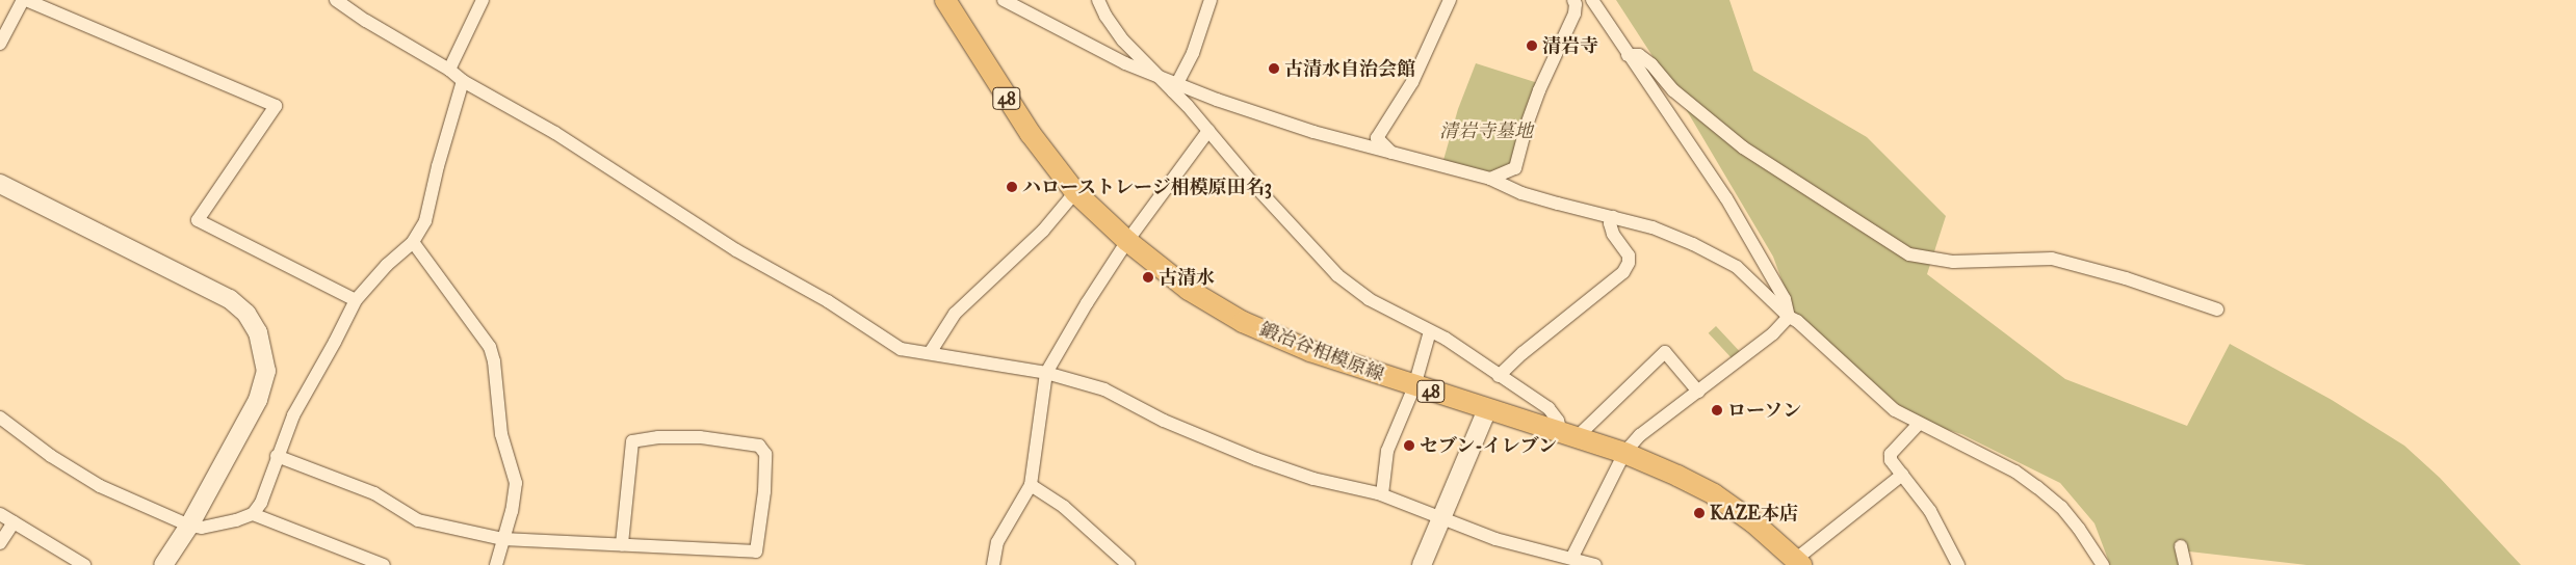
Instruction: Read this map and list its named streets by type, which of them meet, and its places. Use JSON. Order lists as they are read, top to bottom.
{
  "streets": {
    "main road": ["48", "鍛冶谷相模原線"]
  },
  "parks": ["清岩寺墓地"],
  "places": [
    "清岩寺",
    "古清水自治会館",
    "ハローストレージ相模原田名3",
    "古清水",
    "ローソン",
    "セブン-イレブン",
    "KAZE本店"
  ]
}
